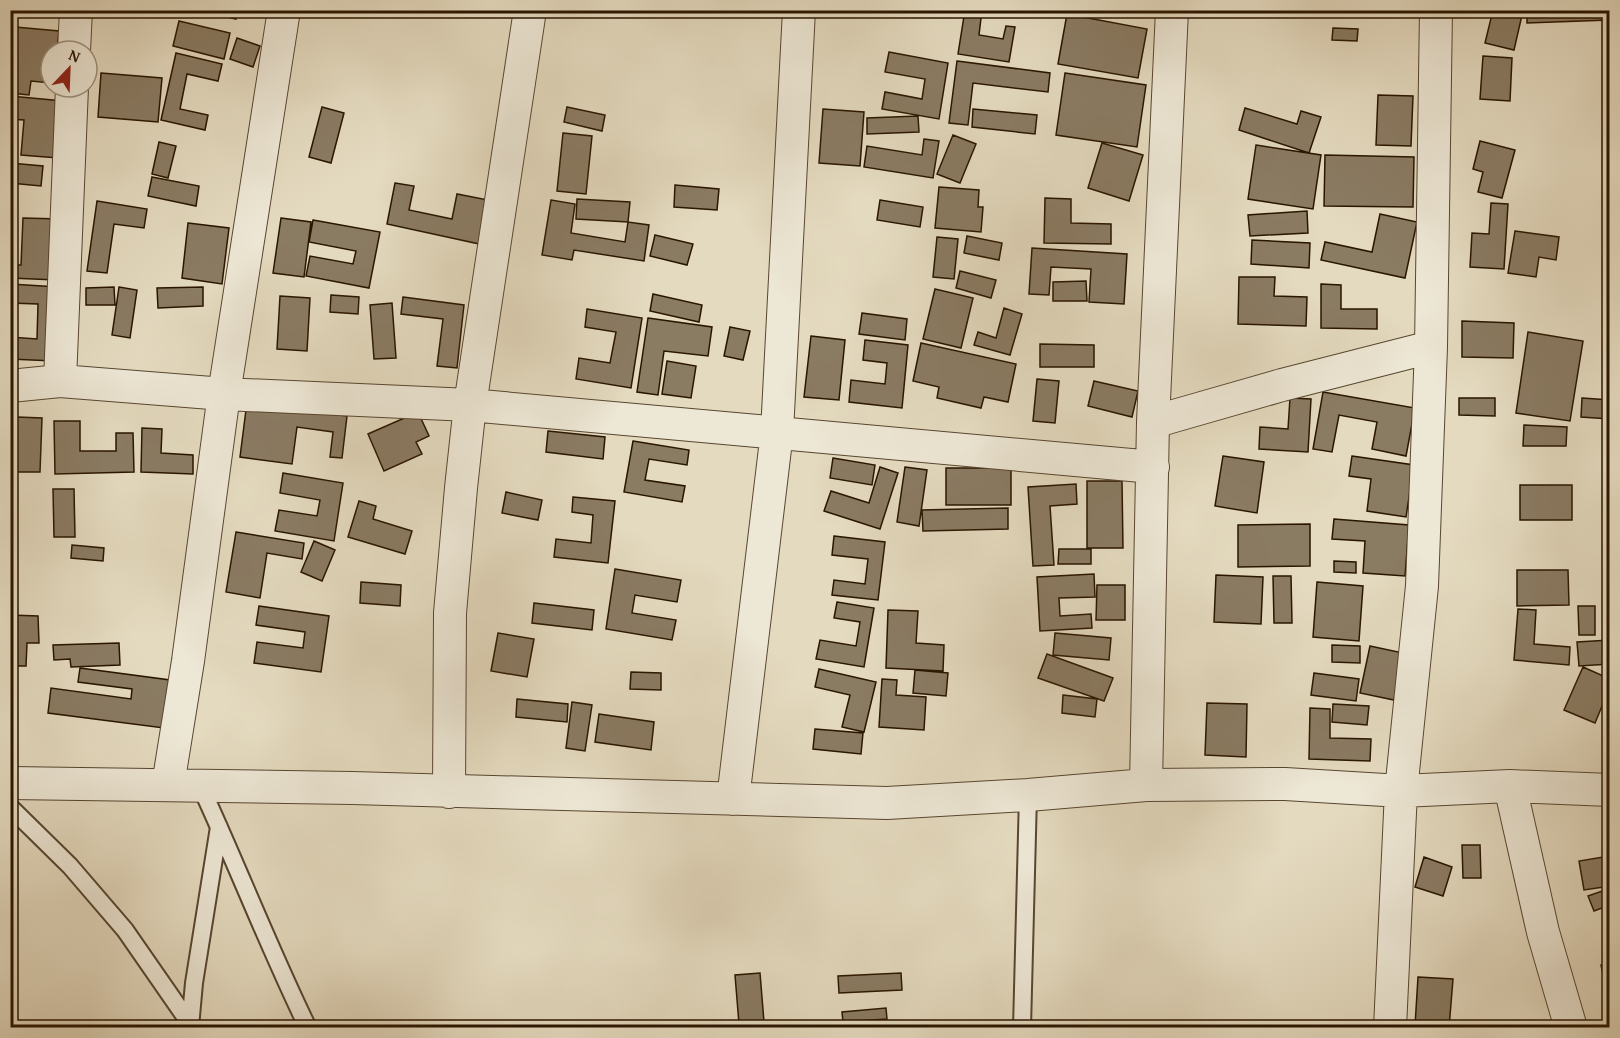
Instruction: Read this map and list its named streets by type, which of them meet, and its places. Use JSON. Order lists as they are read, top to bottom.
{
  "north": "top right"
}
